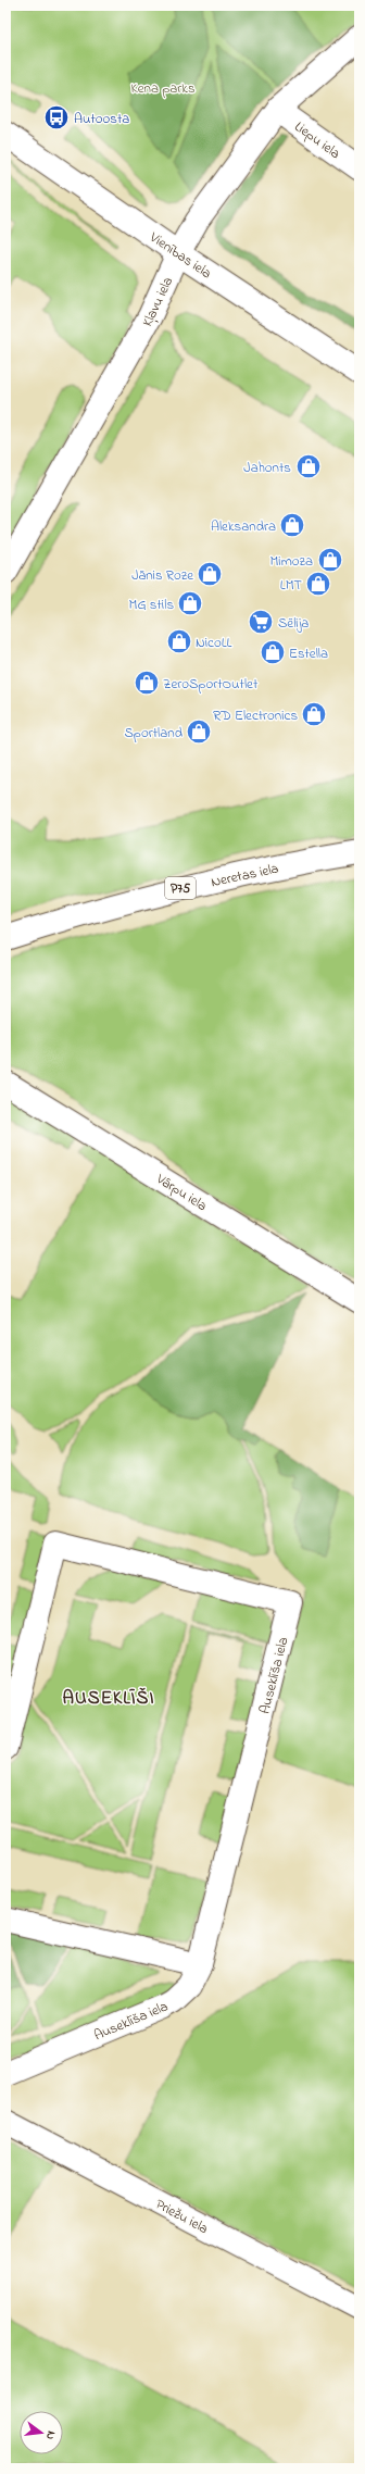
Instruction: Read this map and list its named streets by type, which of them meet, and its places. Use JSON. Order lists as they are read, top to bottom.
{
  "streets": {
    "street": [
      "Liepu iela",
      "Vienības iela",
      "Kļavu iela",
      "Neretas iela",
      "P75",
      "Vārpu iela",
      "Auseklīša iela",
      "Priežu iela"
    ]
  },
  "crossings": [
    ["Liepu iela", "Kļavu iela"],
    ["Vienības iela", "Kļavu iela"]
  ],
  "districts": ["AUSEKLĪŠI"],
  "parks": ["Kena parks"],
  "places": {
    "bus stop": ["Autoosta"],
    "shop": [
      "Jahonts",
      "Aleksandra",
      "Mimoza",
      "Jānis Roze",
      "LMT",
      "MG stils",
      "NicoLL",
      "Estella",
      "ZeroSportOutlet",
      "RD Electronics",
      "Sportland"
    ],
    "supermarket": ["Sēlija"]
  },
  "north": "right"
}
